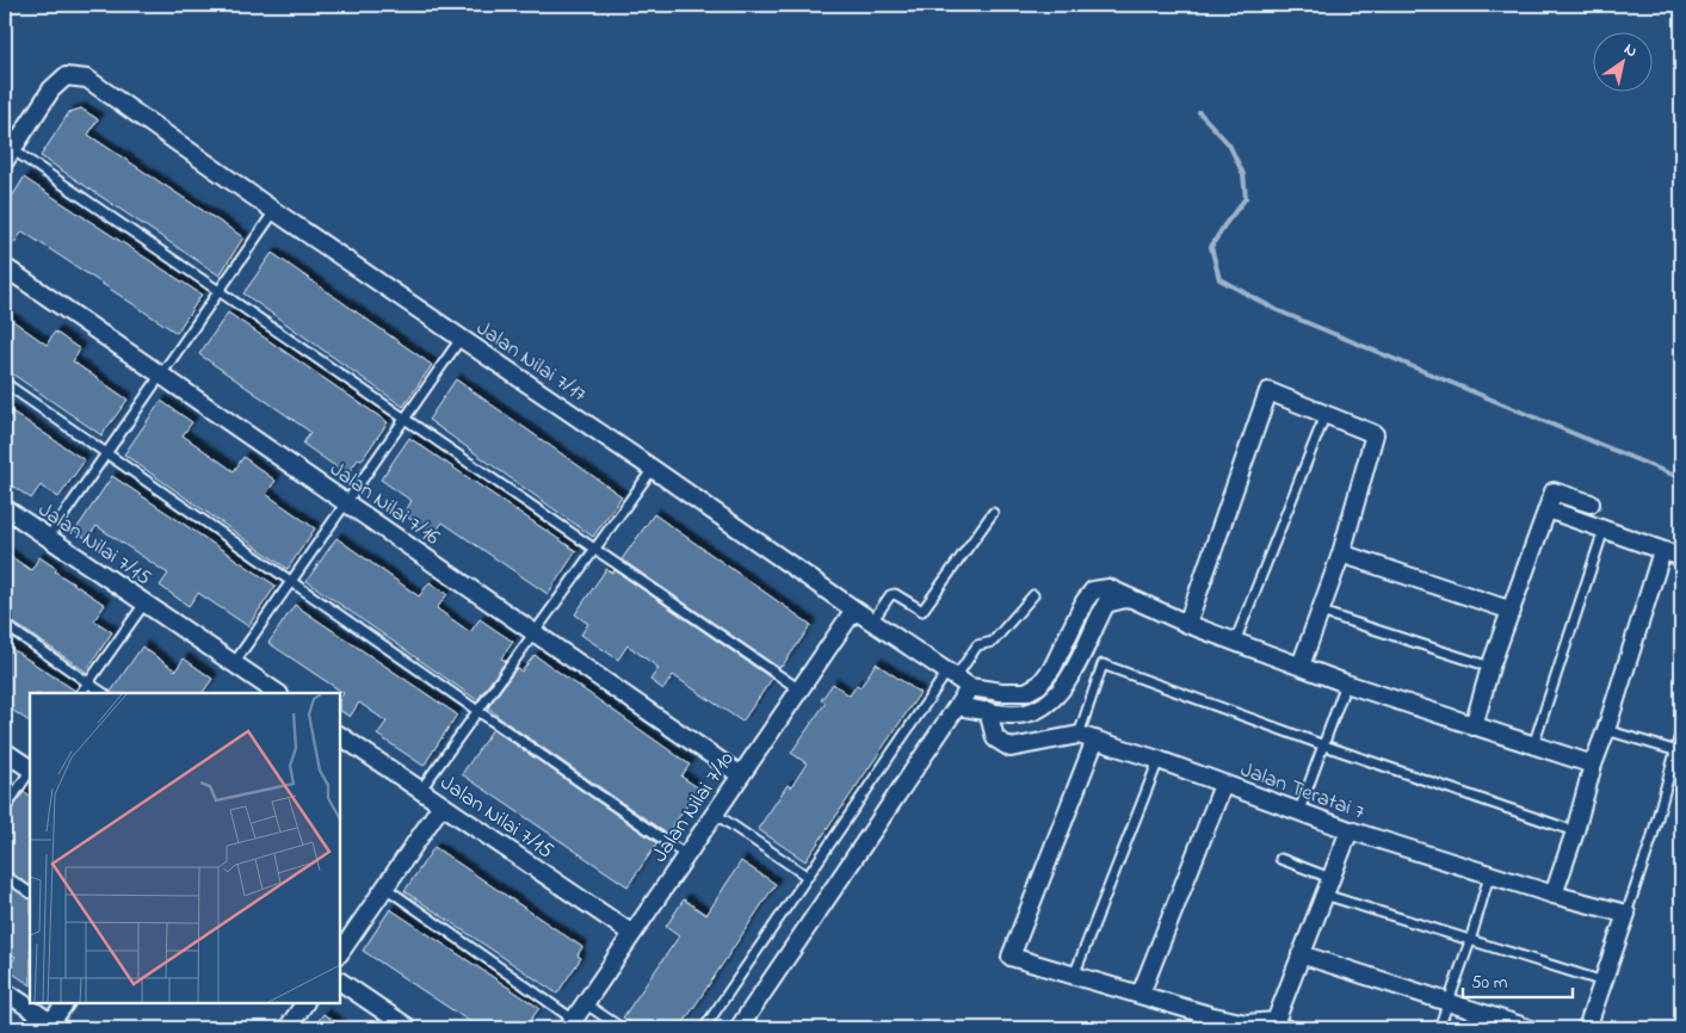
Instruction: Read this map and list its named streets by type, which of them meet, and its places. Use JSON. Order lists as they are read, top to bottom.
{
  "streets": {
    "street": [
      "Jalan Nilai 7/17",
      "Jalan Nilai 7/16",
      "Jalan Nilai 7/15",
      "Jalan Teratai 7",
      "Jalan Nilai 7/10"
    ]
  },
  "crossings": [
    ["Jalan Nilai 7/17", "Jalan Nilai 7/10"],
    ["Jalan Nilai 7/16", "Jalan Nilai 7/10"],
    ["Jalan Nilai 7/15", "Jalan Nilai 7/10"]
  ],
  "scale_bar": "50 m",
  "north": "top right"
}
